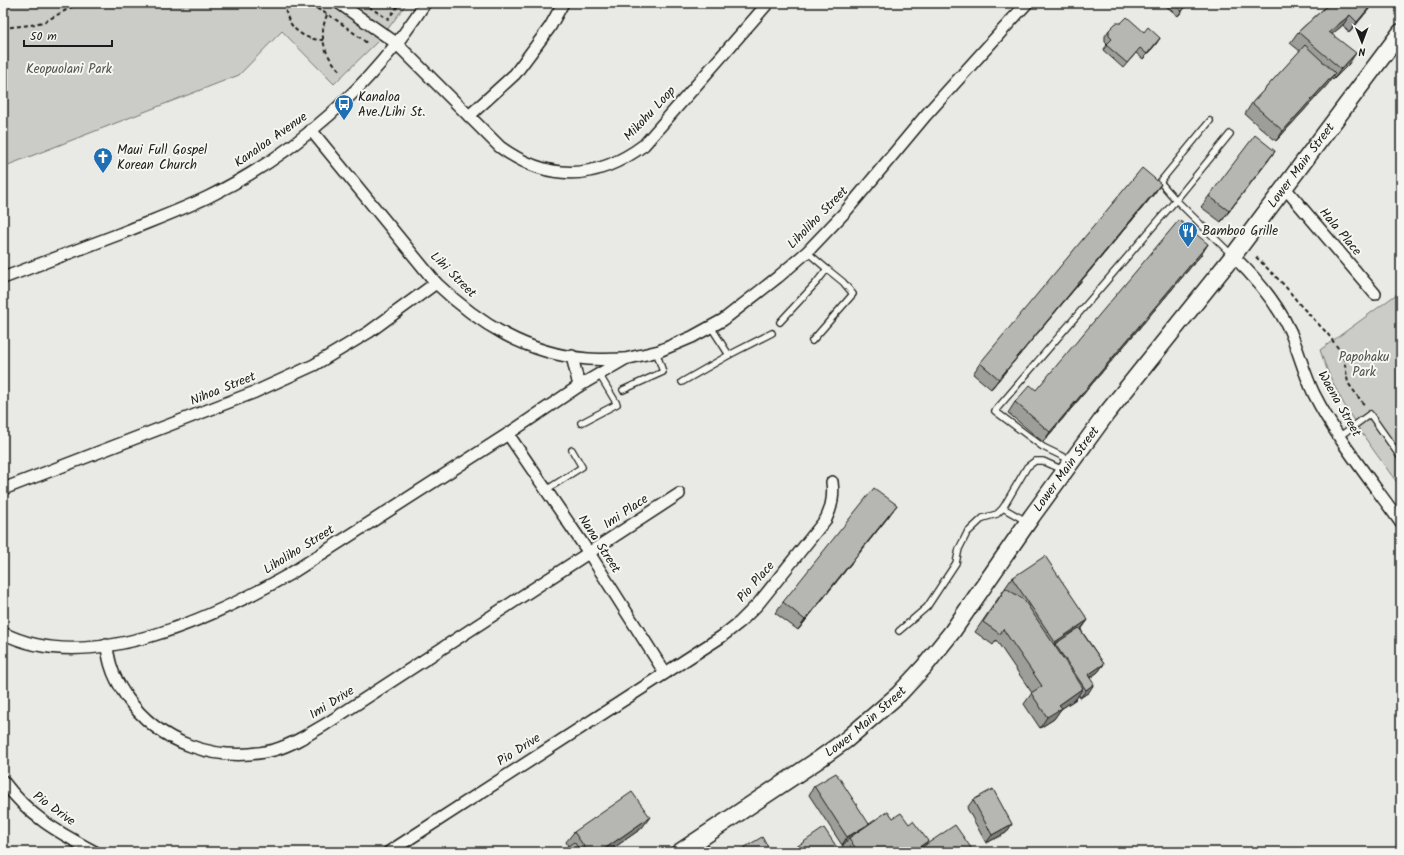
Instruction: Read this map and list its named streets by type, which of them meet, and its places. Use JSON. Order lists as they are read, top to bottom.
{
  "streets": {
    "street": [
      "Mikohu Loop",
      "Kanaloa Avenue",
      "Lower Main Street",
      "Liholiho Street",
      "Hala Place",
      "Lihi Street",
      "Nihoa Street",
      "Waena Street",
      "Imi Place",
      "Nana Street",
      "Pio Place",
      "Imi Drive",
      "Pio Drive"
    ]
  },
  "crossings": [
    ["Mikohu Loop", "Kanaloa Avenue"],
    ["Kanaloa Avenue", "Lihi Street"],
    ["Lower Main Street", "Hala Place"],
    ["Lower Main Street", "Waena Street"],
    ["Liholiho Street", "Lihi Street"],
    ["Liholiho Street", "Nana Street"],
    ["Liholiho Street", "Imi Drive"],
    ["Lihi Street", "Nihoa Street"],
    ["Imi Place", "Nana Street"],
    ["Imi Place", "Imi Drive"],
    ["Nana Street", "Pio Place"],
    ["Nana Street", "Imi Drive"],
    ["Nana Street", "Pio Drive"],
    ["Pio Place", "Pio Drive"]
  ],
  "parks": ["Keopuolani Park", "Papohaku Park"],
  "places": {
    "bus stop": ["Kanaloa Ave./Lihi St."],
    "church": ["Maui Full Gospel Korean Church"],
    "restaurant": ["Bamboo Grille"]
  },
  "scale_bar": "50 m",
  "north": "bottom"
}
